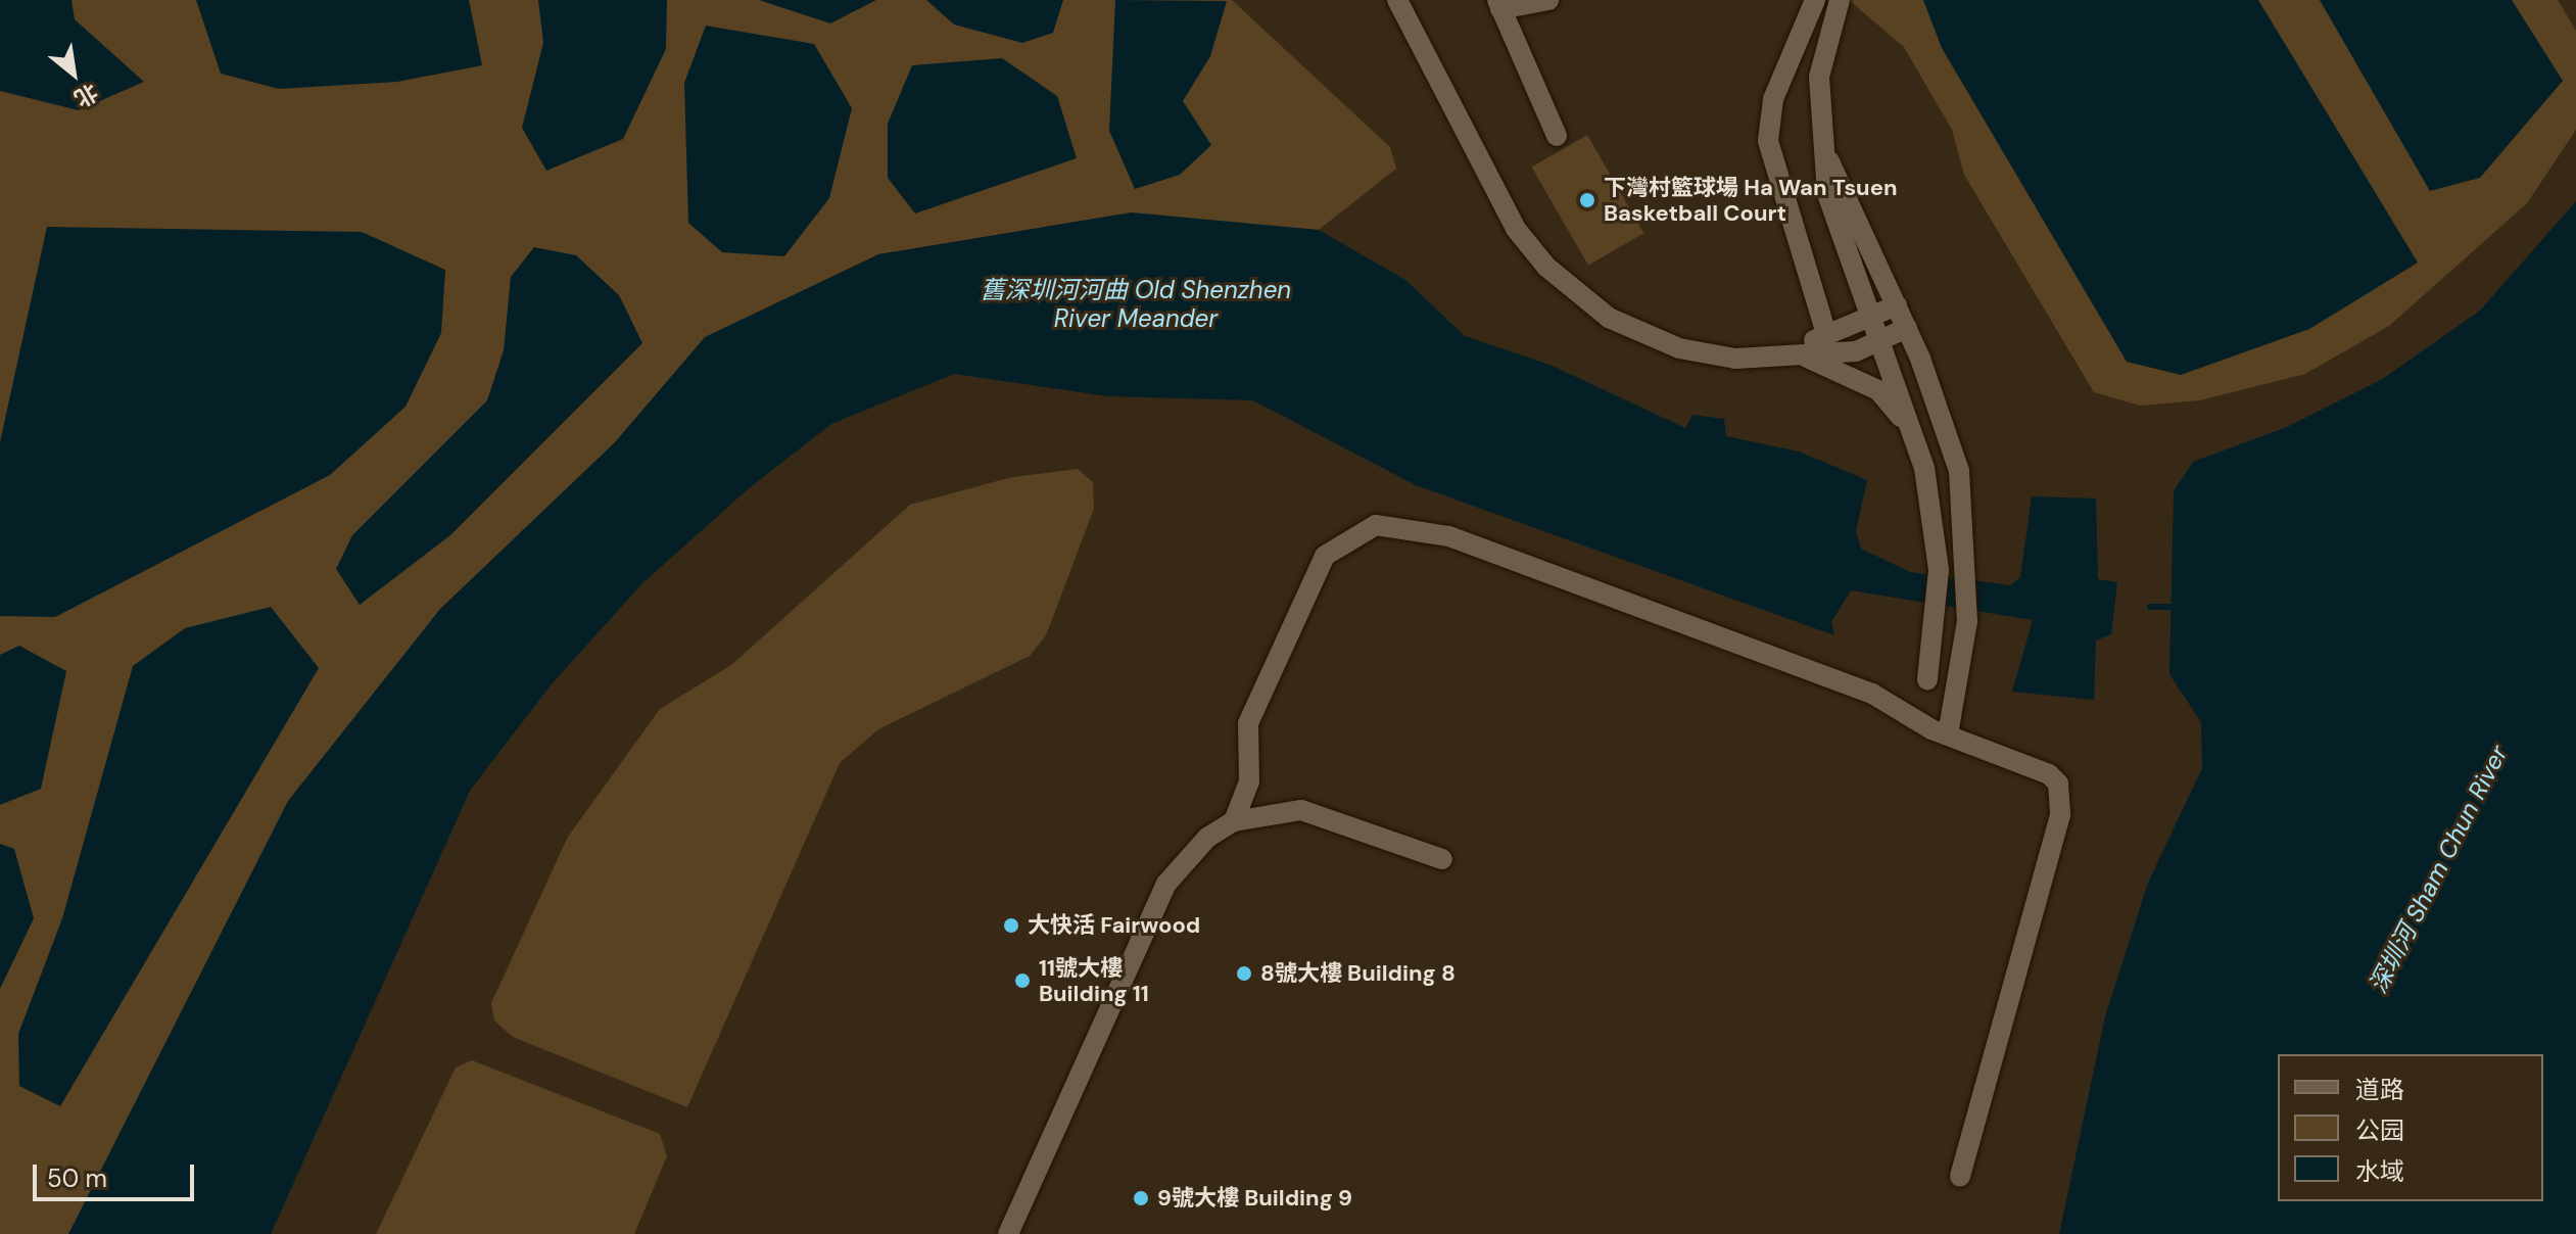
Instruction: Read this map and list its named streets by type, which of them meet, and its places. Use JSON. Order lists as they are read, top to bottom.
{
  "water": ["舊深圳河河曲 Old Shenzhen River Meander", "深圳河 Sham Chun River"],
  "places": [
    "下灣村籃球場 Ha Wan Tsuen Basketball Court",
    "大快活 Fairwood",
    "8號大樓 Building 8",
    "11號大樓 Building 11",
    "9號大樓 Building 9"
  ],
  "legend": ["道路", "公园", "水域"],
  "scale_bar": "50 m",
  "north": "bottom right"
}
